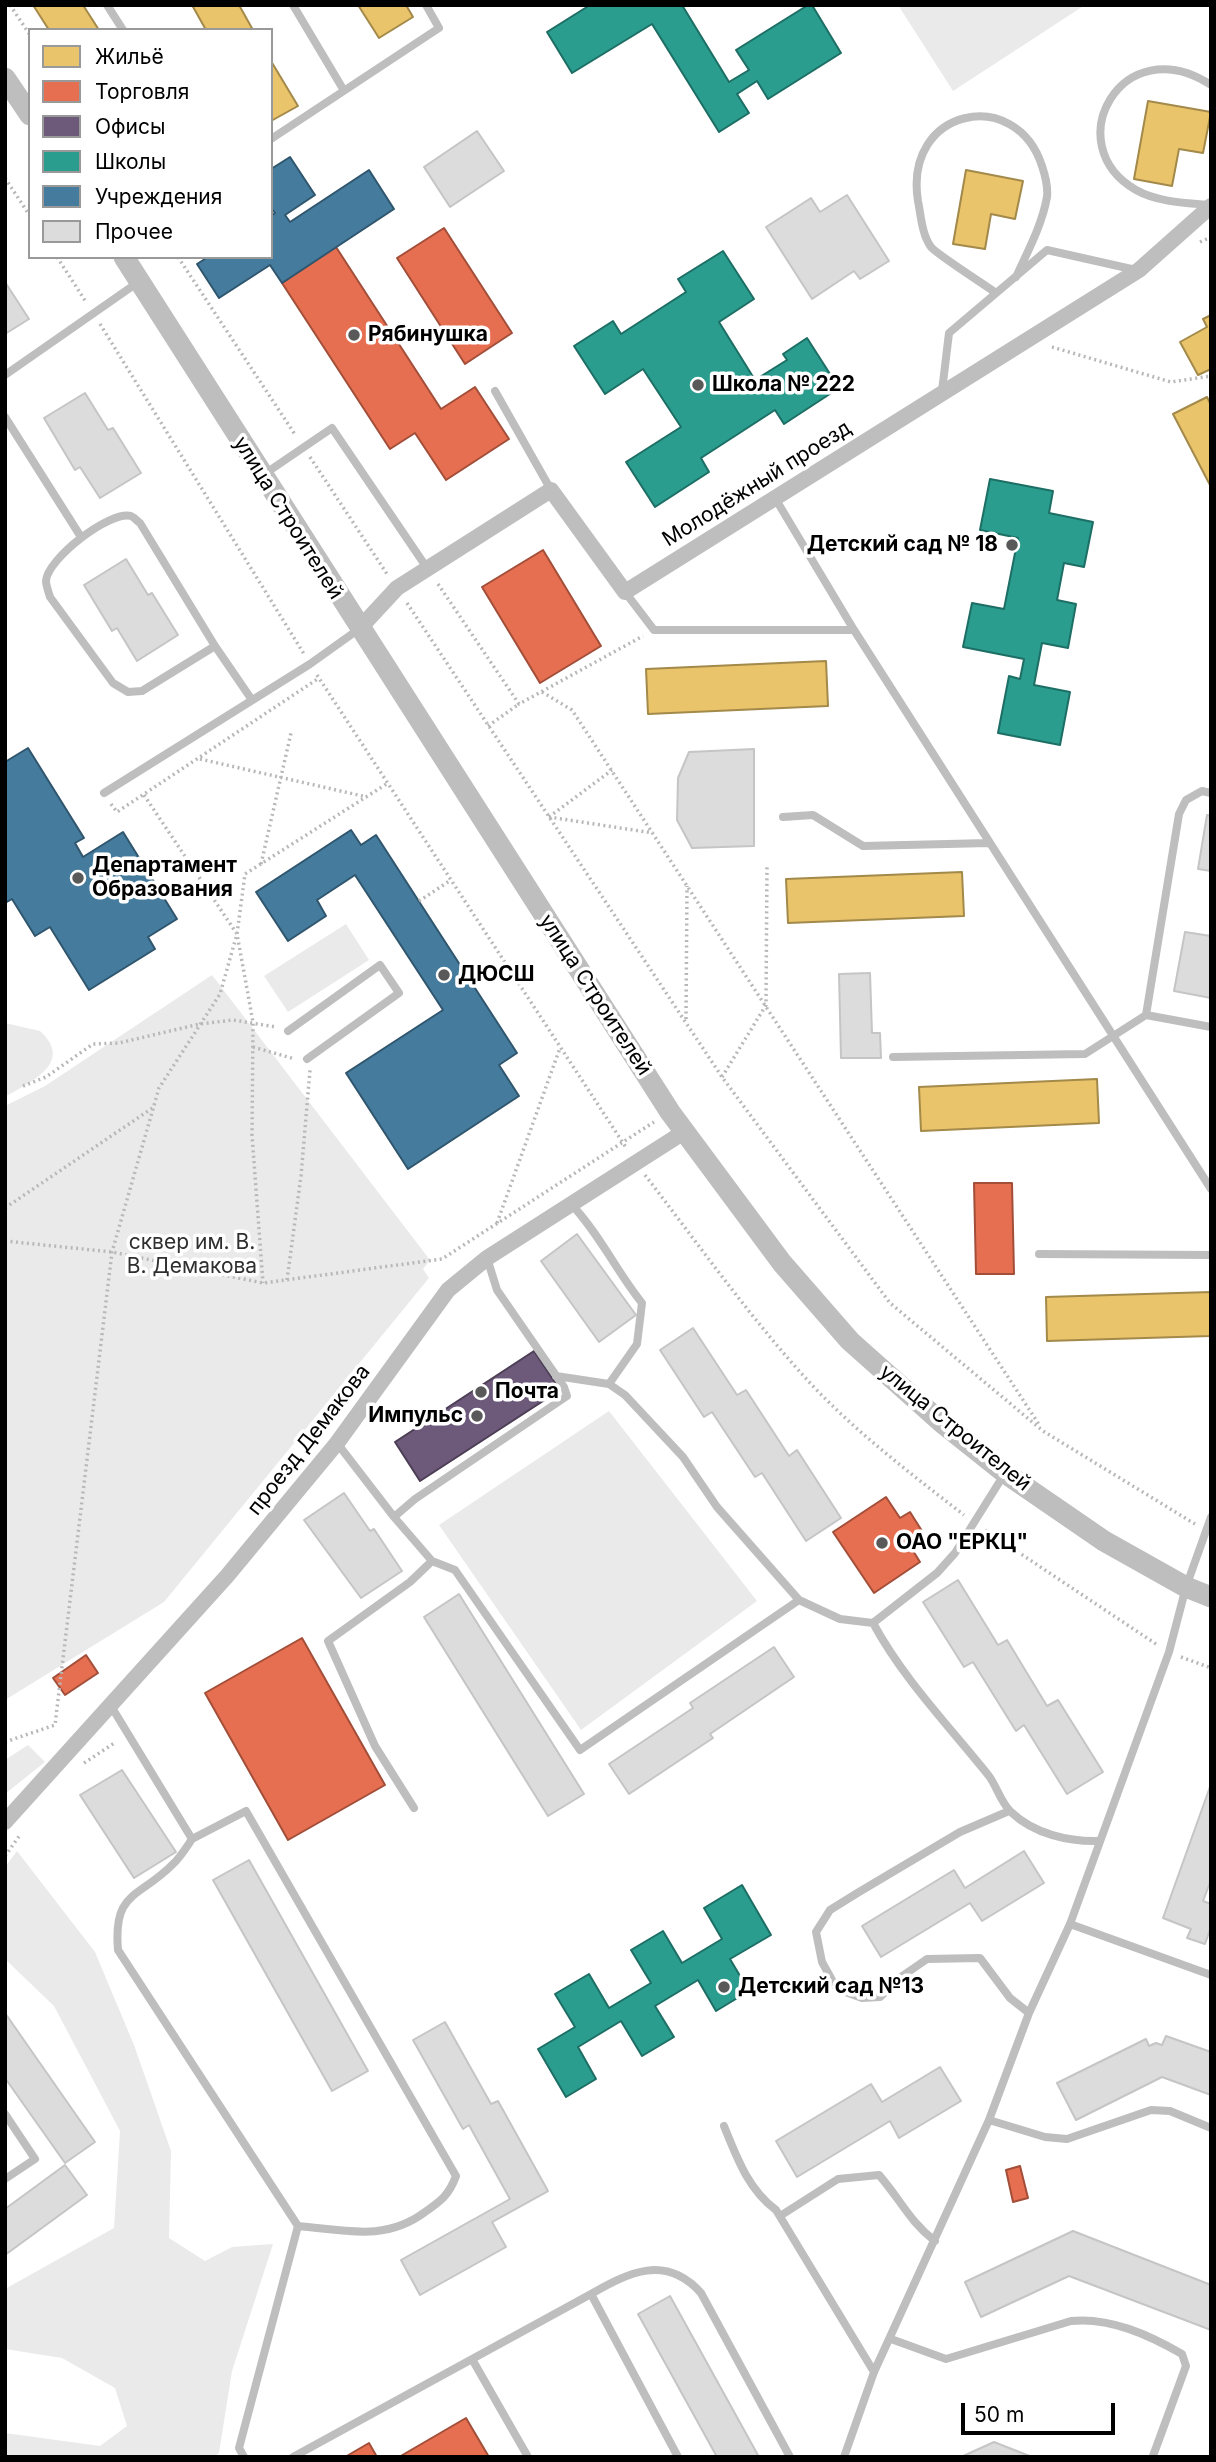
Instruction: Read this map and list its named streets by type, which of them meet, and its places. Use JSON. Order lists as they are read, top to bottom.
{
  "streets": {
    "street": ["Молодёжный проезд", "улица Строителей", "проезд Демакова"]
  },
  "crossings": [
    ["улица Строителей", "проезд Демакова"]
  ],
  "parks": ["сквер им. В. В. Демакова"],
  "places": [
    "Рябинушка",
    "Школа № 222",
    "Детский сад № 18",
    "Департамент Образования",
    "ДЮСШ",
    "Почта",
    "Импульс",
    "ОАО \"ЕРКЦ\"",
    "Детский сад №13"
  ],
  "legend": [
    "Жильё",
    "Торговля",
    "Офисы",
    "Школы",
    "Учреждения",
    "Прочее"
  ],
  "scale_bar": "50 m"
}
